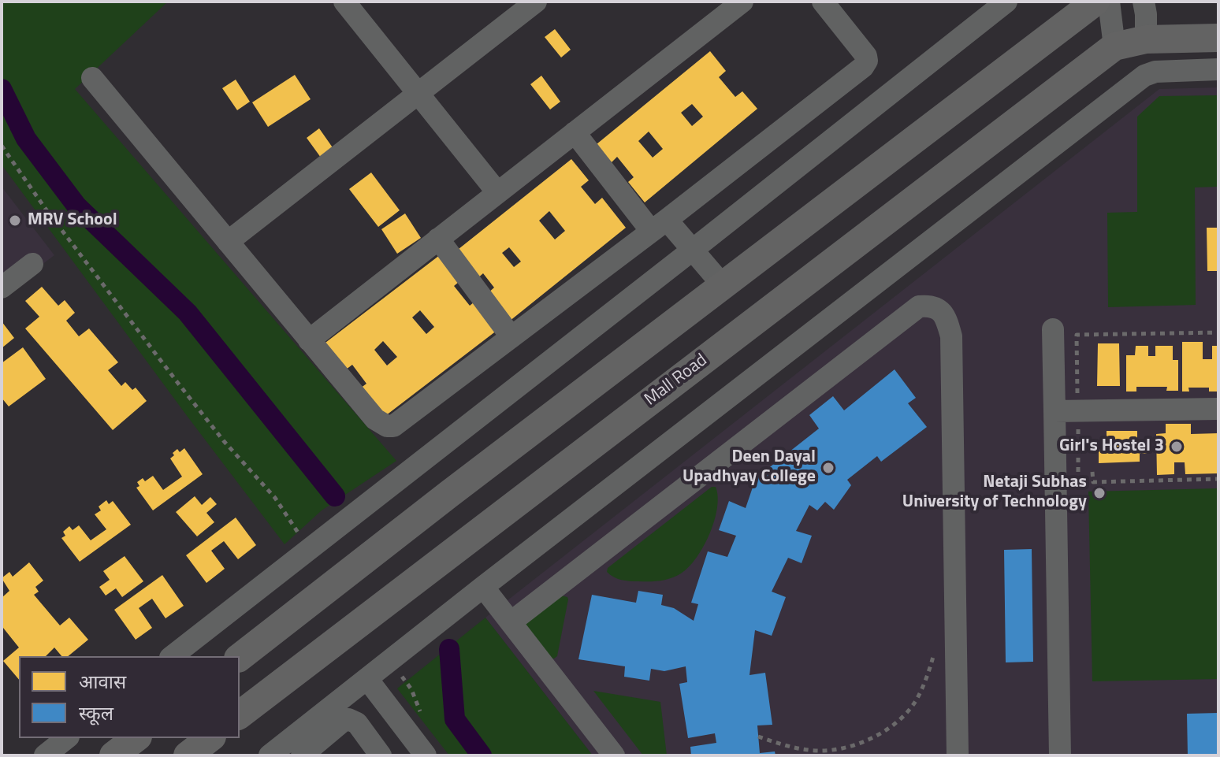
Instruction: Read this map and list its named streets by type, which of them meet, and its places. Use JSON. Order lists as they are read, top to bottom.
{
  "streets": {
    "main road": ["Mall Road"]
  },
  "places": [
    "MRV School",
    "Girl's Hostel 3",
    "Deen Dayal Upadhyay College",
    "Netaji Subhas University of Technology"
  ],
  "legend": ["आवास", "स्कूल"]
}
